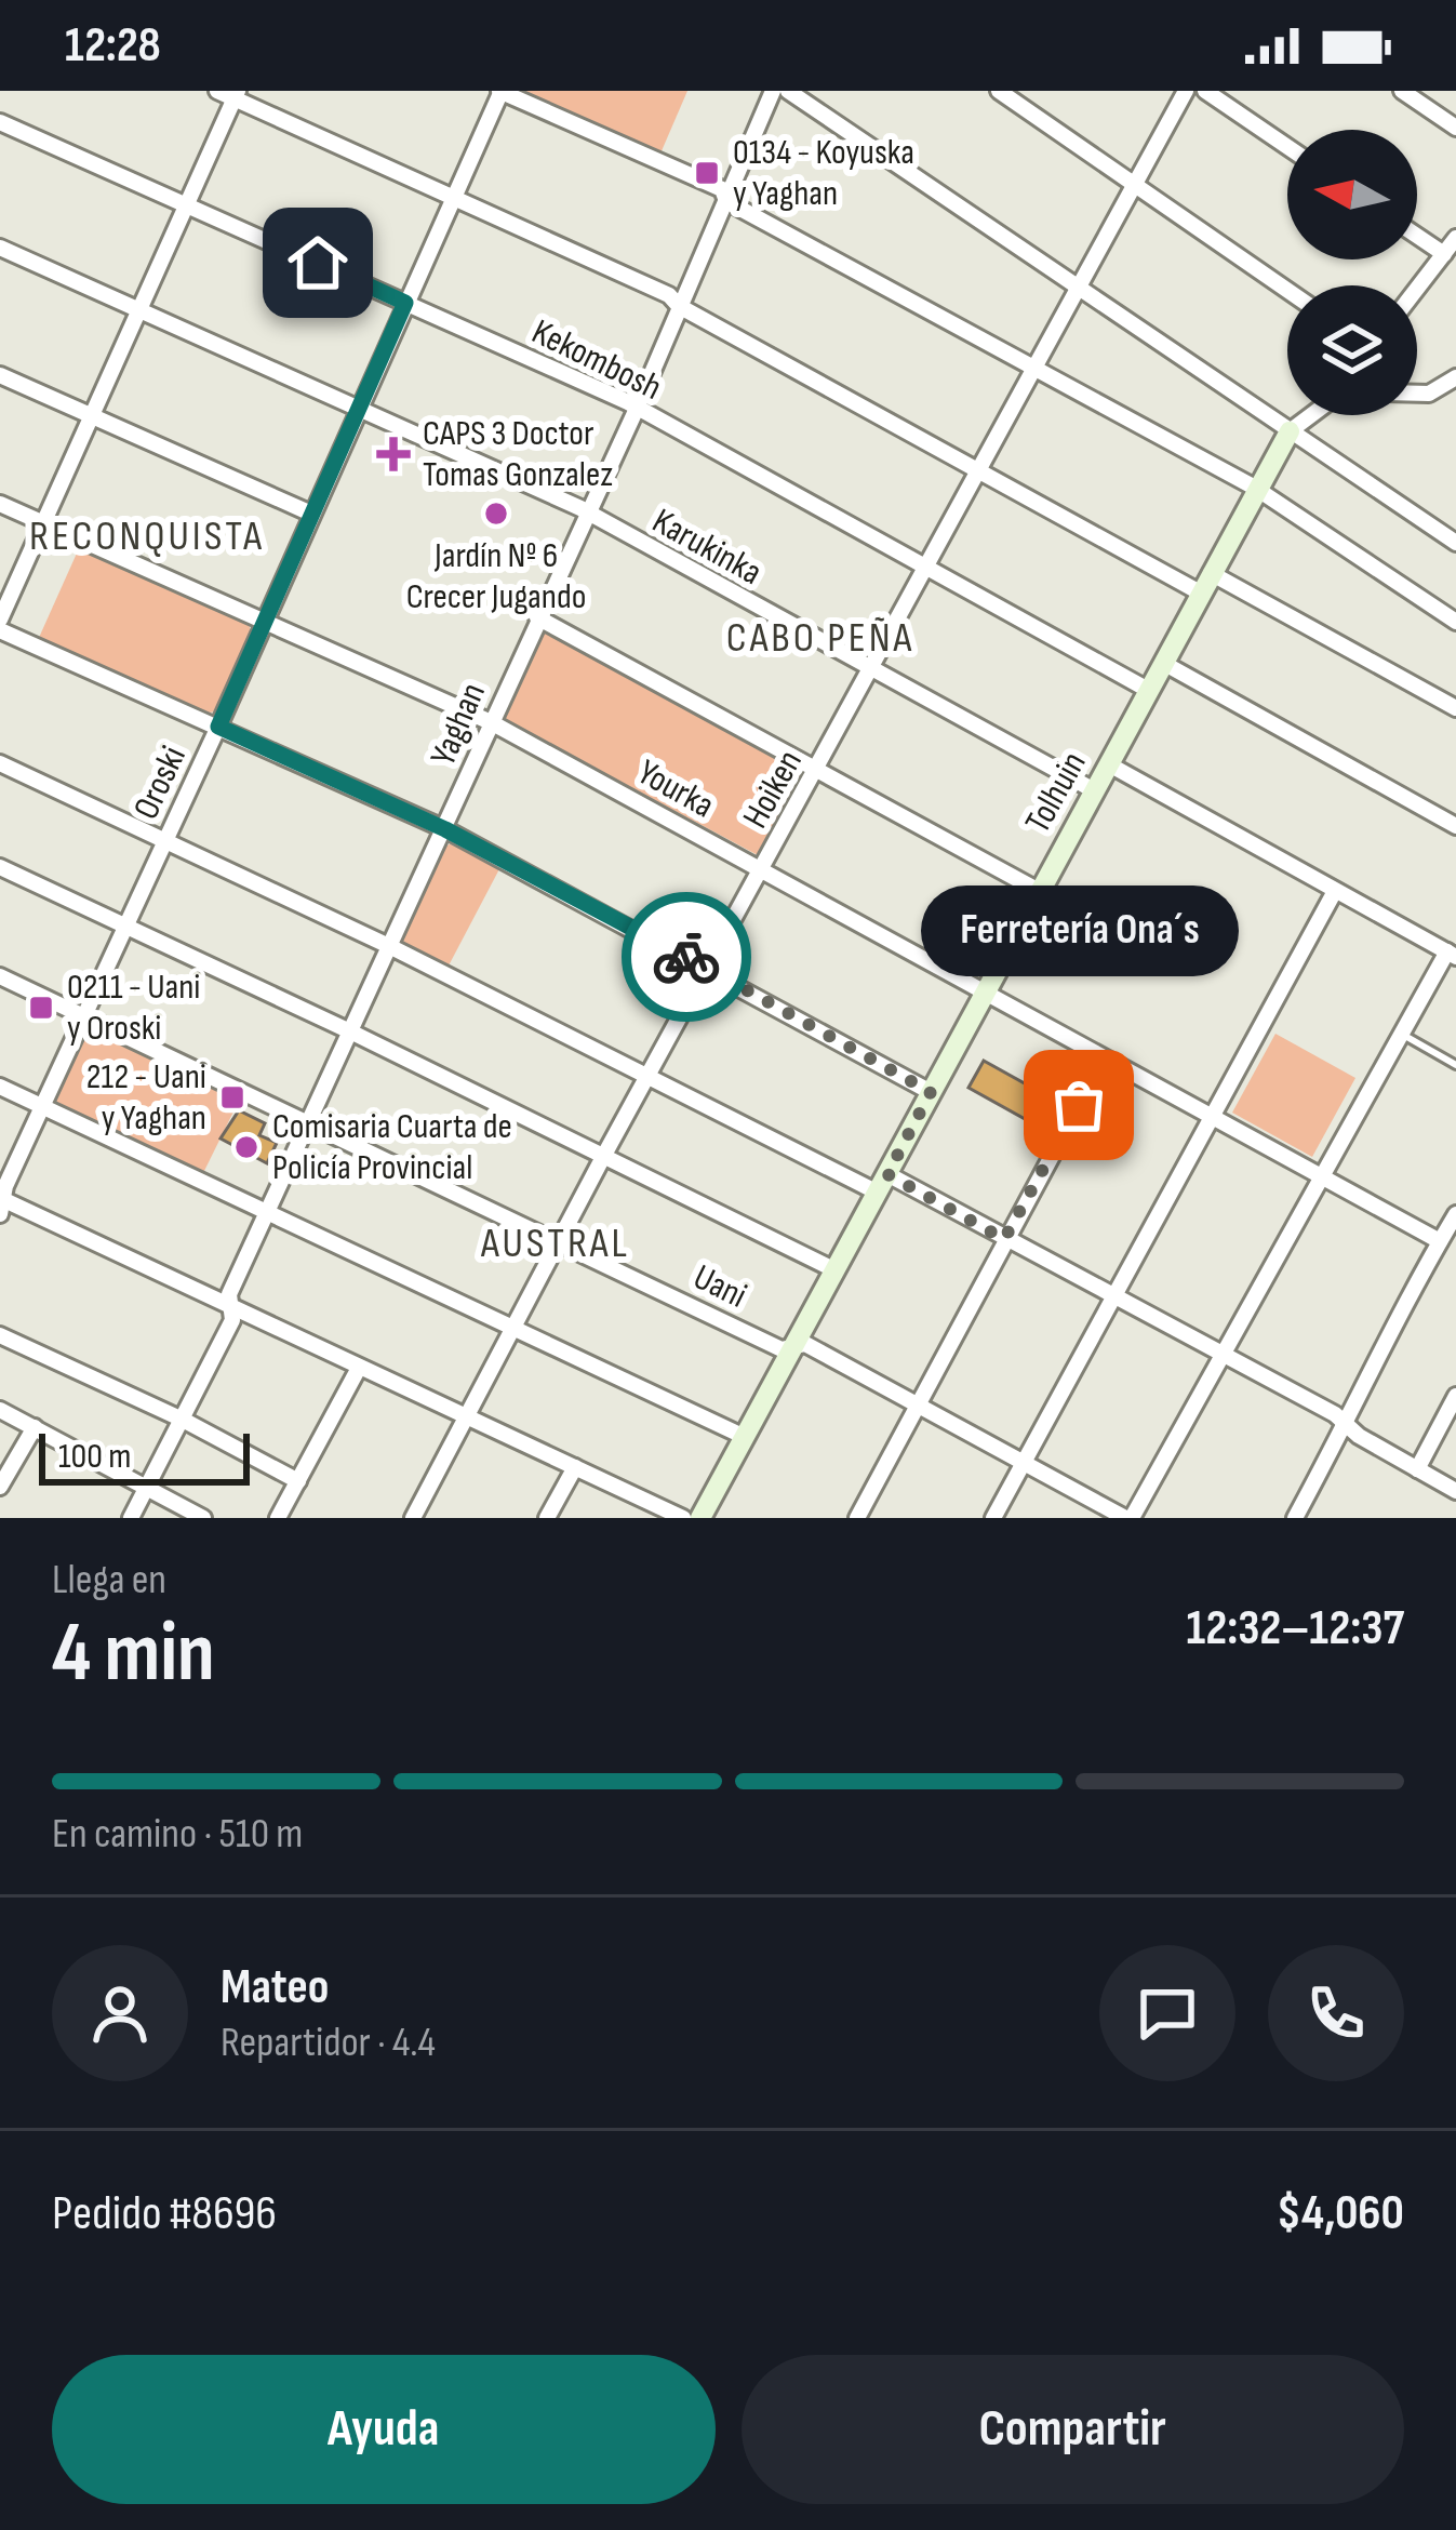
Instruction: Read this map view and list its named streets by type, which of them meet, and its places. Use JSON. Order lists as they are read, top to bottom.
{
  "streets": {
    "street": [
      "Kekombosh",
      "Karukinka",
      "Yaghan",
      "Oroski",
      "Yourka",
      "Hoiken",
      "Tolhuin",
      "Uani"
    ]
  },
  "crossings": [
    ["Kekombosh", "Yaghan"],
    ["Kekombosh", "Oroski"],
    ["Kekombosh", "Hoiken"],
    ["Kekombosh", "Tolhuin"],
    ["Karukinka", "Yaghan"],
    ["Karukinka", "Oroski"],
    ["Karukinka", "Hoiken"],
    ["Karukinka", "Tolhuin"],
    ["Yaghan", "Yourka"],
    ["Yaghan", "Uani"],
    ["Oroski", "Yourka"],
    ["Oroski", "Uani"],
    ["Yourka", "Hoiken"],
    ["Yourka", "Tolhuin"],
    ["Hoiken", "Uani"],
    ["Tolhuin", "Uani"]
  ],
  "districts": ["RECONQUISTA", "CABO PEÑA", "AUSTRAL"],
  "places": {
    "transit": ["0134 - Koyuska y Yaghan", "0211 - Uani y Oroski", "212 - Uani y Yaghan"],
    "health": ["CAPS 3 Doctor Tomas Gonzalez"],
    "other": ["Jardín Nº 6 Crecer Jugando", "Ferretería Ona´s", "Comisaria Cuarta de Policía Provincial"]
  },
  "scale_bar": "100 m",
  "north": "left",
  "page": {
    "status": "12:28",
    "bubble": "Ferretería Ona´s",
    "scale": "100 m",
    "heading": ["4 min", "Llega en", "12:32–12:37"],
    "panel": [
      "Mateo",
      "Repartidor · 4.4",
      "Pedido #8696",
      "$4,060"
    ],
    "bar": "En camino · 510 m",
    "buttons": ["Ayuda", "Compartir"]
  }
}
